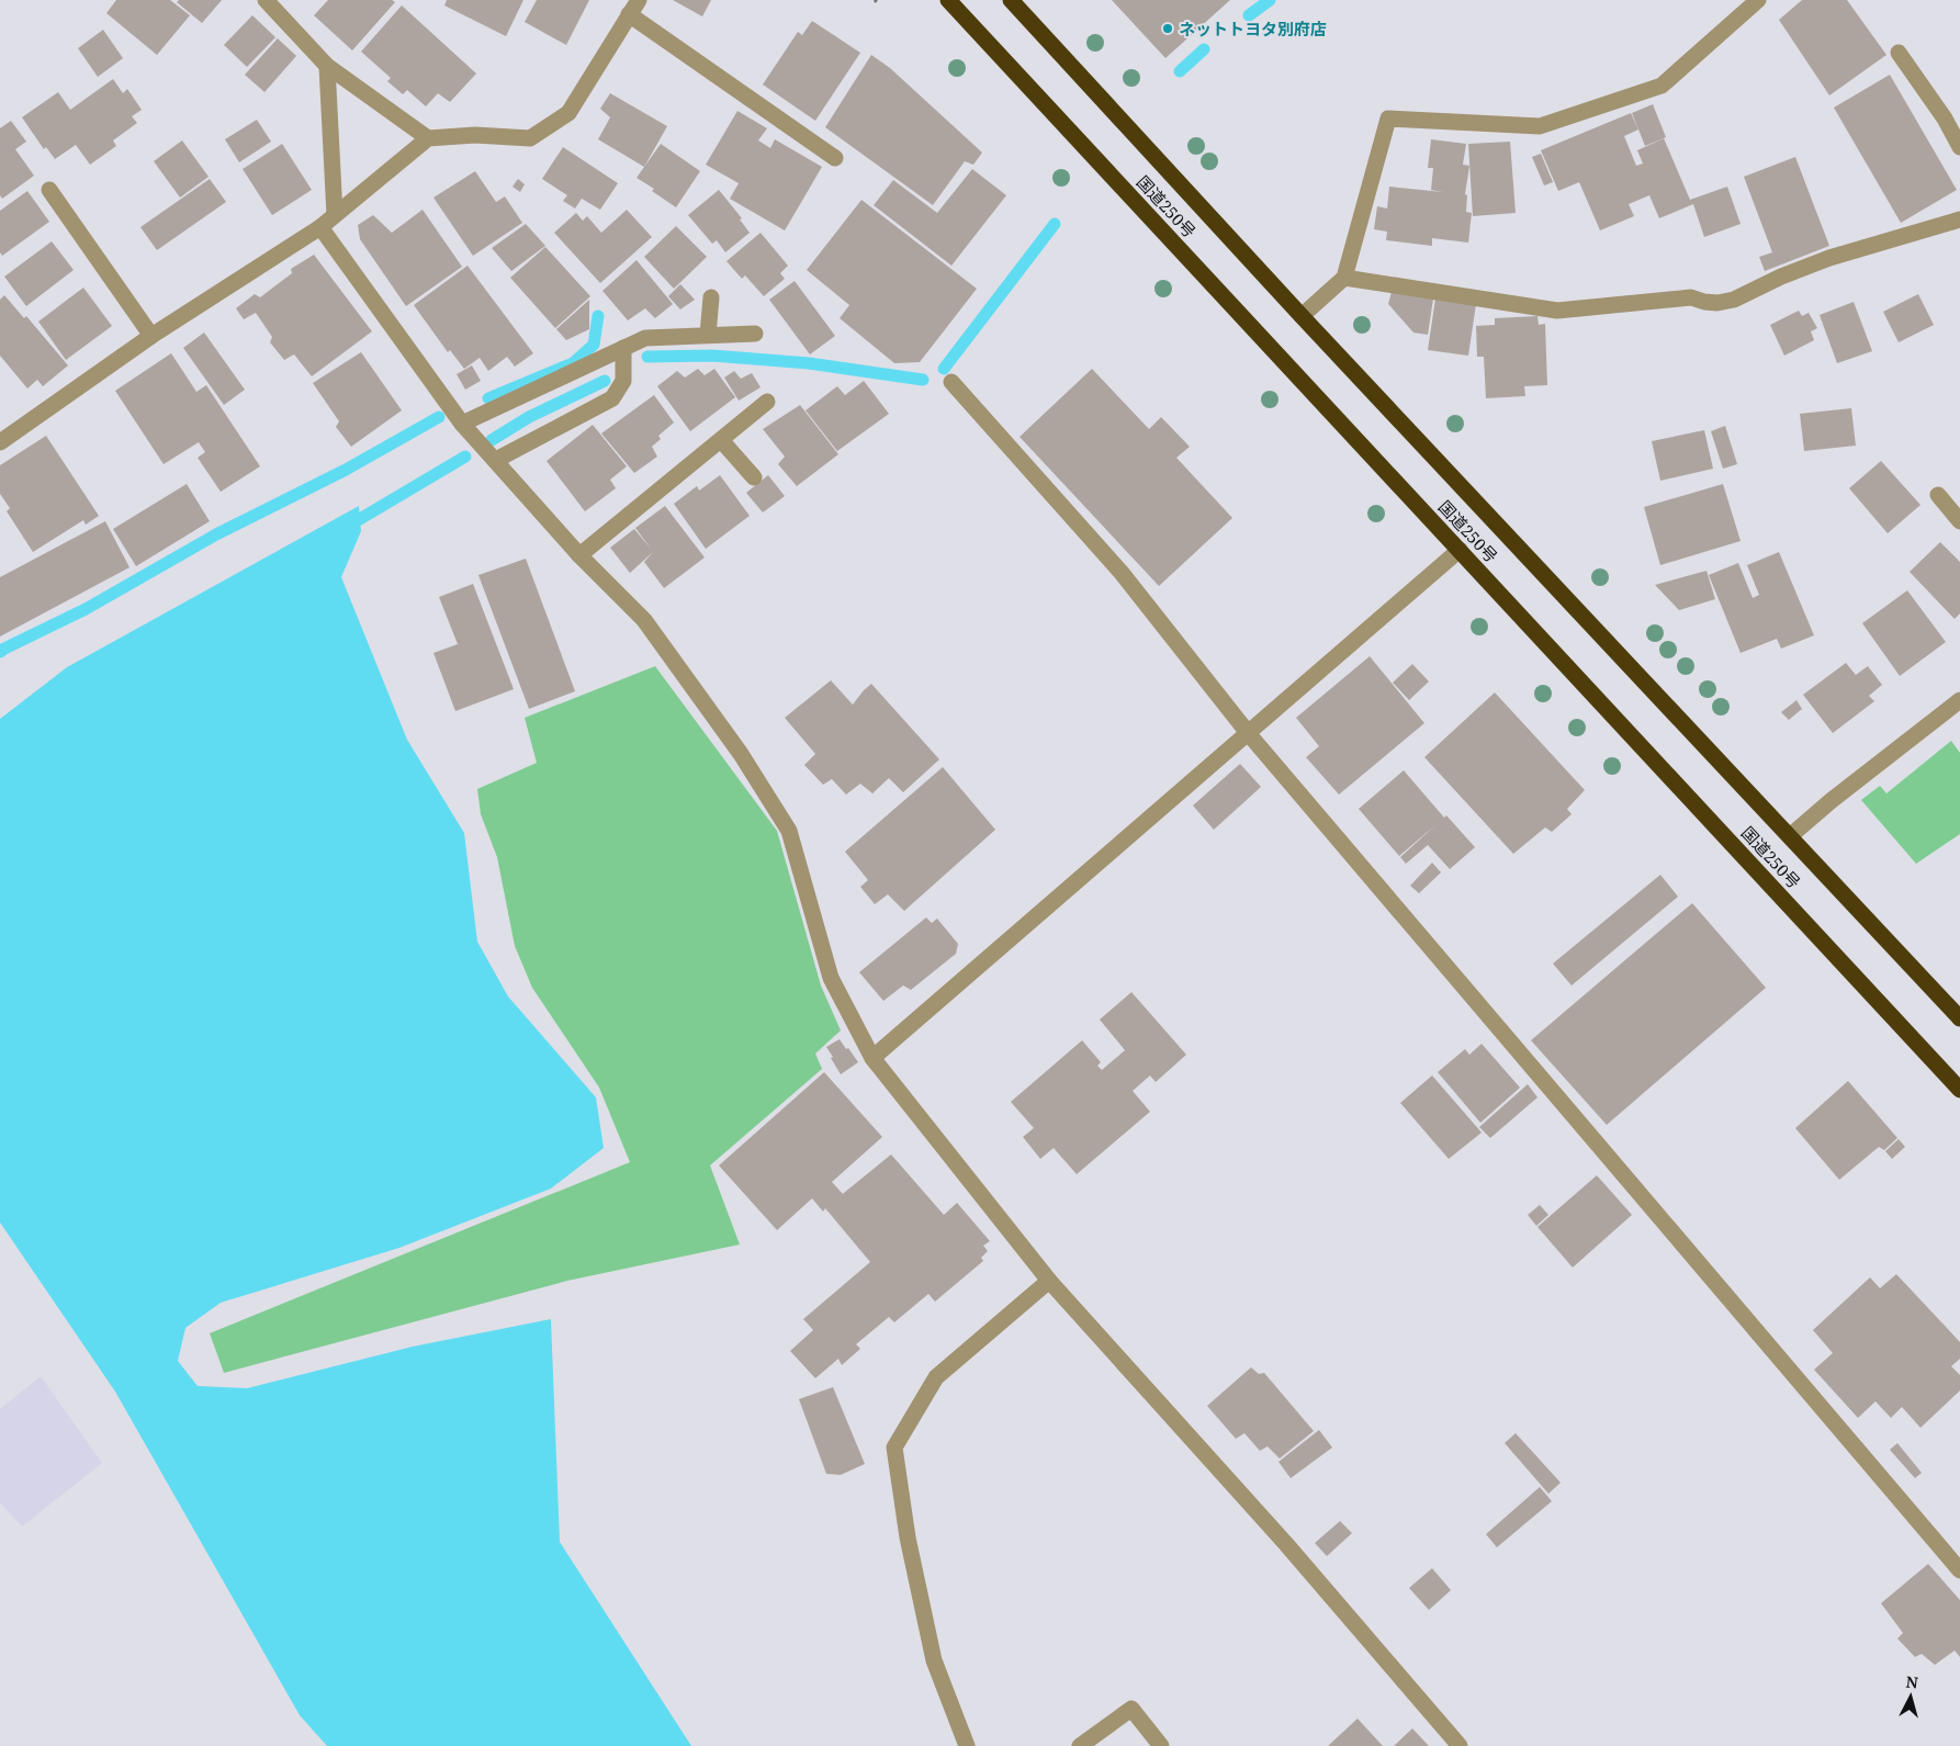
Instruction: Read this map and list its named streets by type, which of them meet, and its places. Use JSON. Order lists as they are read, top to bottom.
{
  "streets": {
    "highway": ["国道250号"]
  },
  "places": ["ネットトヨタ別府店"],
  "north": "top"
}
